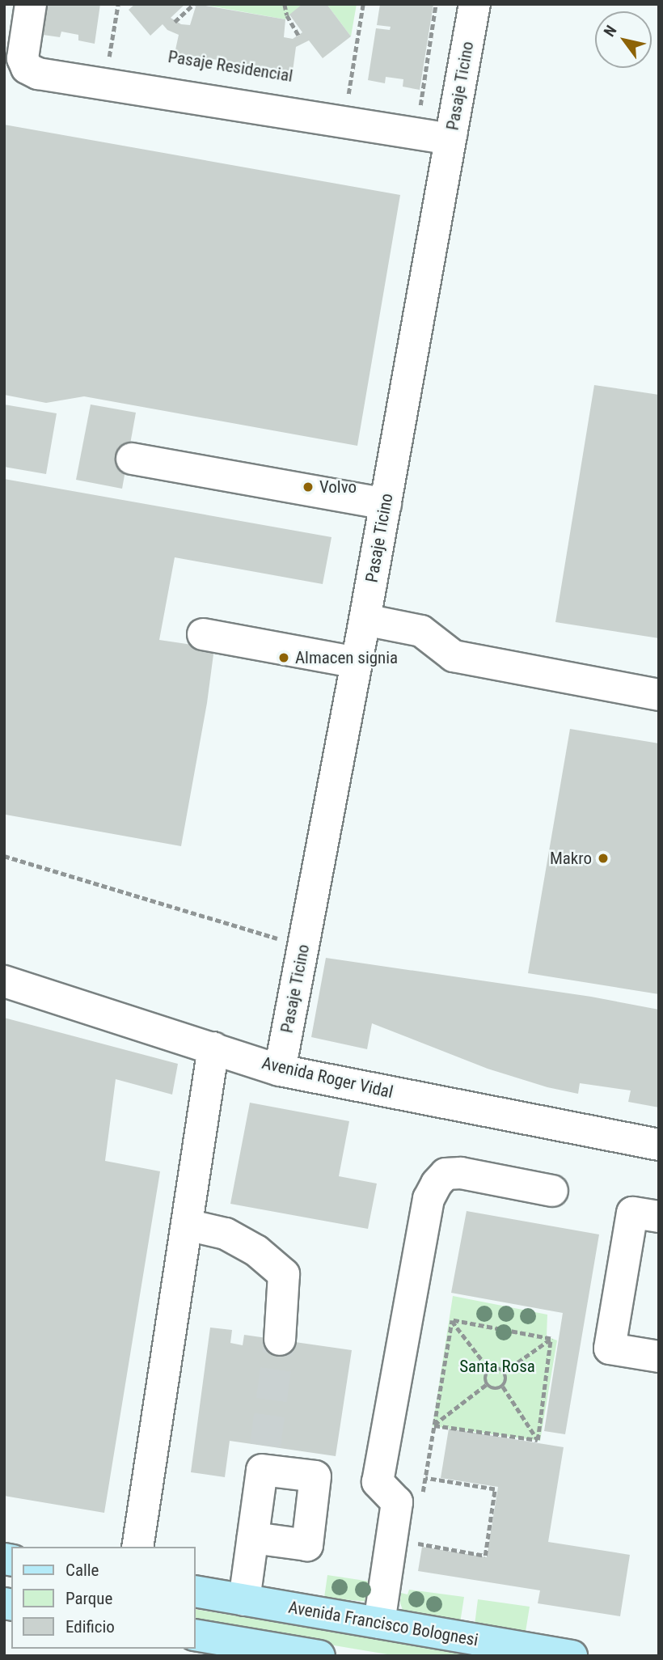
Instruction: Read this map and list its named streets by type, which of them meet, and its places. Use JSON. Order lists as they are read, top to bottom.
{
  "streets": {
    "main road": ["Avenida Francisco Bolognesi"],
    "street": ["Pasaje Ticino", "Avenida Roger Vidal"]
  },
  "crossings": [
    ["Pasaje Ticino", "Avenida Roger Vidal"]
  ],
  "parks": ["Santa Rosa"],
  "places": ["Volvo", "Almacen signia", "Makro"],
  "legend": ["Calle", "Parque", "Edificio"],
  "north": "top left"
}
